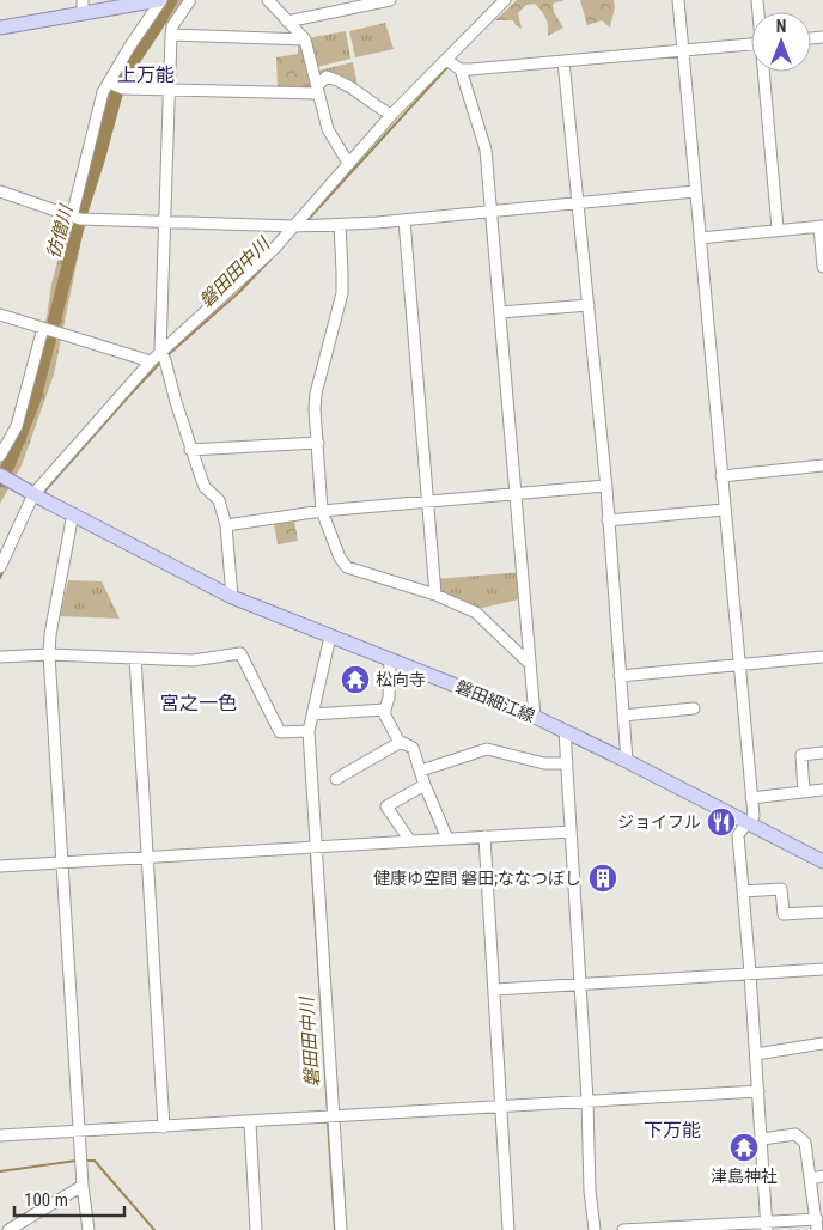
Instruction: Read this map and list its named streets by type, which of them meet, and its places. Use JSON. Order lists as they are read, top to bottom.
{
  "streets": {
    "main road": ["磐田細江線"]
  },
  "districts": ["上万能", "宮之一色", "下万能"],
  "water": ["彷僧川", "磐田田中川"],
  "places": {
    "temple": ["松向寺", "津島神社"],
    "restaurant": ["ジョイフル"],
    "building": ["健康ゆ空間 磐田;ななつぼし"]
  },
  "scale_bar": "100 m",
  "north": "top"
}
